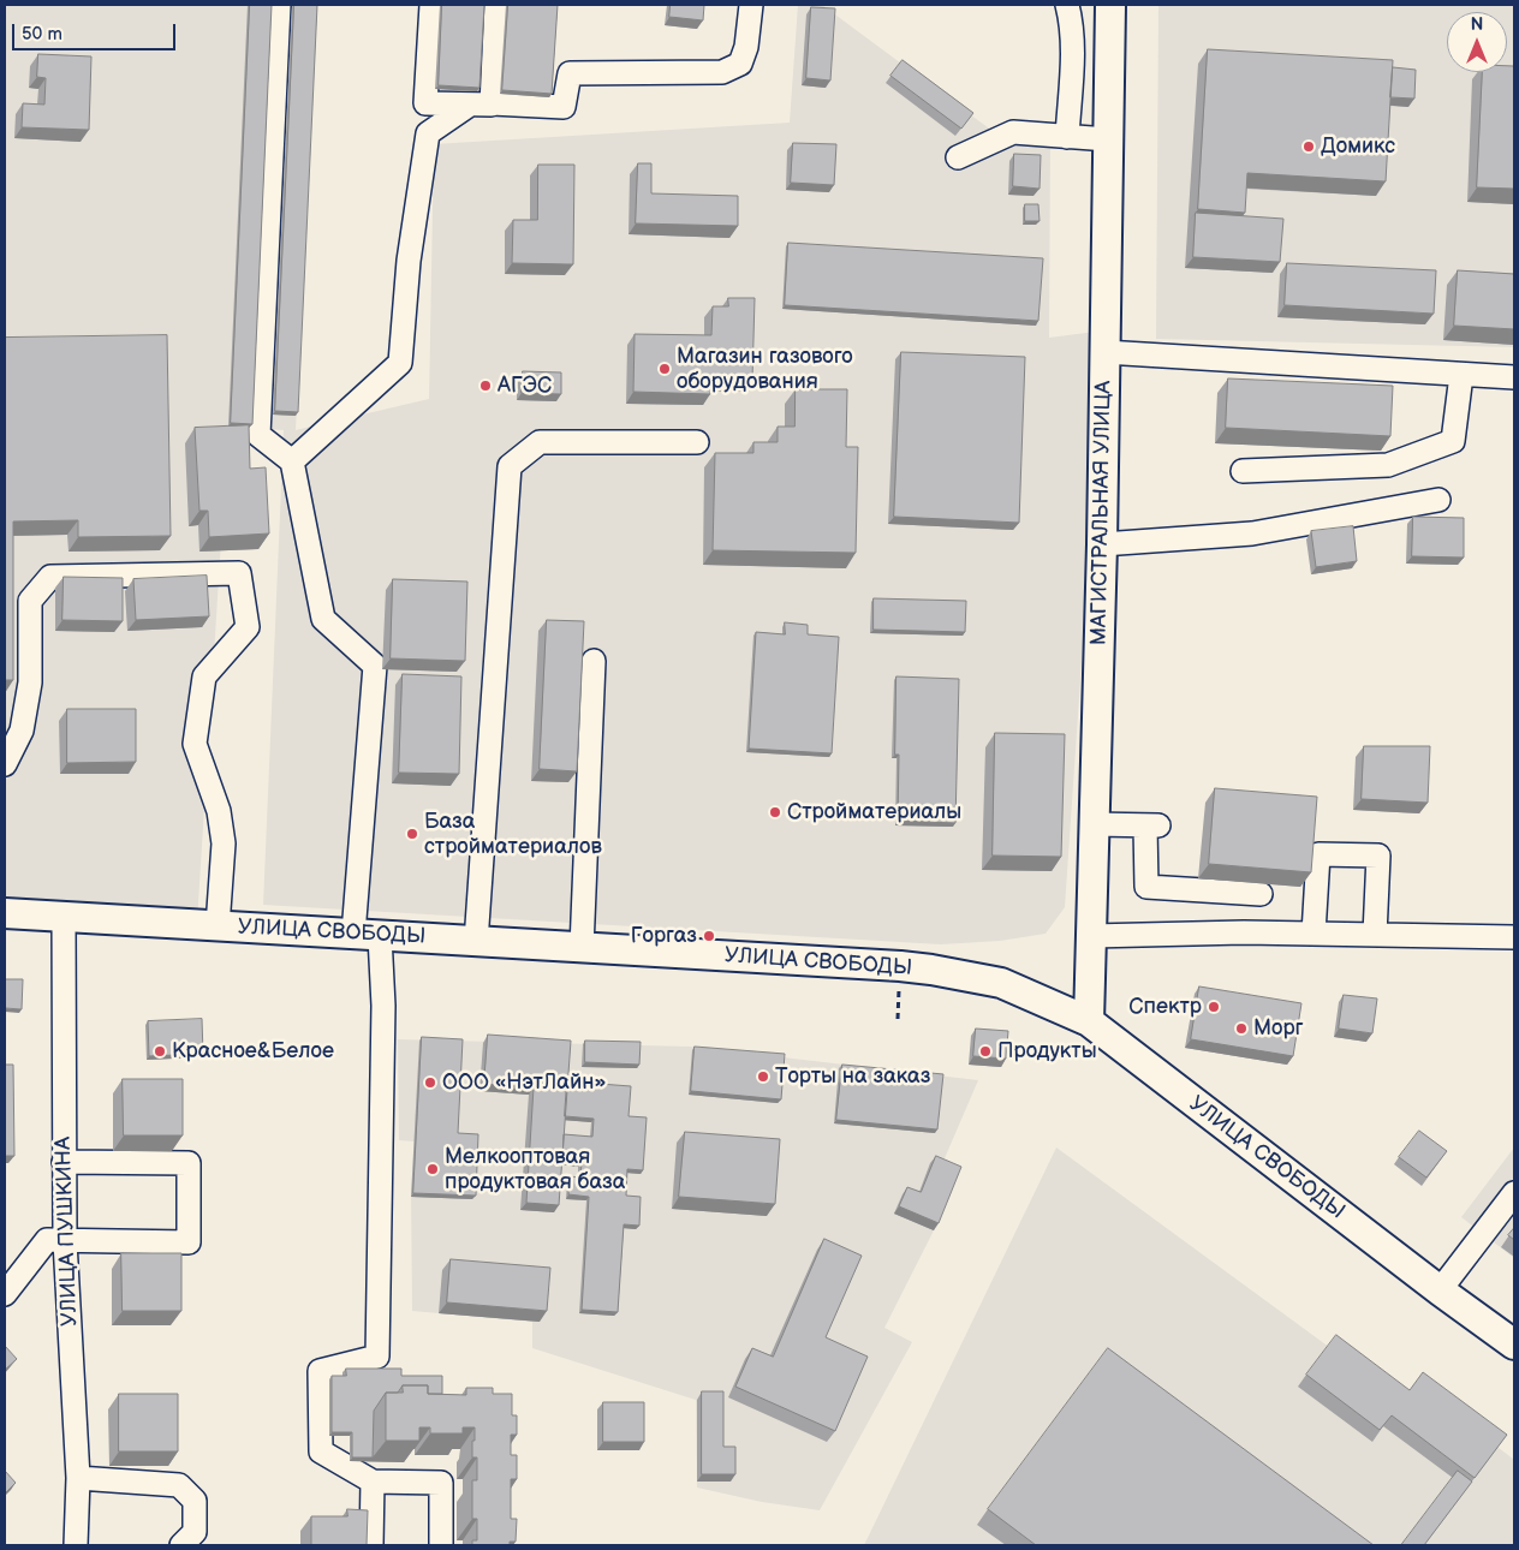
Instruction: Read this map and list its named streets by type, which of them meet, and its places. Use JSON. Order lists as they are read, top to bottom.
{
  "streets": {
    "main road": ["МАГИСТРАЛЬНАЯ УЛИЦА", "УЛИЦА СВОБОДЫ"],
    "street": ["УЛИЦА ПУШКИНА"]
  },
  "crossings": [
    ["МАГИСТРАЛЬНАЯ УЛИЦА", "УЛИЦА СВОБОДЫ"],
    ["УЛИЦА СВОБОДЫ", "УЛИЦА ПУШКИНА"]
  ],
  "places": [
    "Домикс",
    "Магазин газового оборудования",
    "АГЭС",
    "Стройматериалы",
    "База стройматериалов",
    "Горгаз",
    "Спектр",
    "Морг",
    "Красное&Белое",
    "Продукты",
    "Торты на заказ",
    "ООО «НэтЛайн»",
    "Мелкооптовая продуктовая база"
  ],
  "scale_bar": "50 m",
  "north": "top"
}
